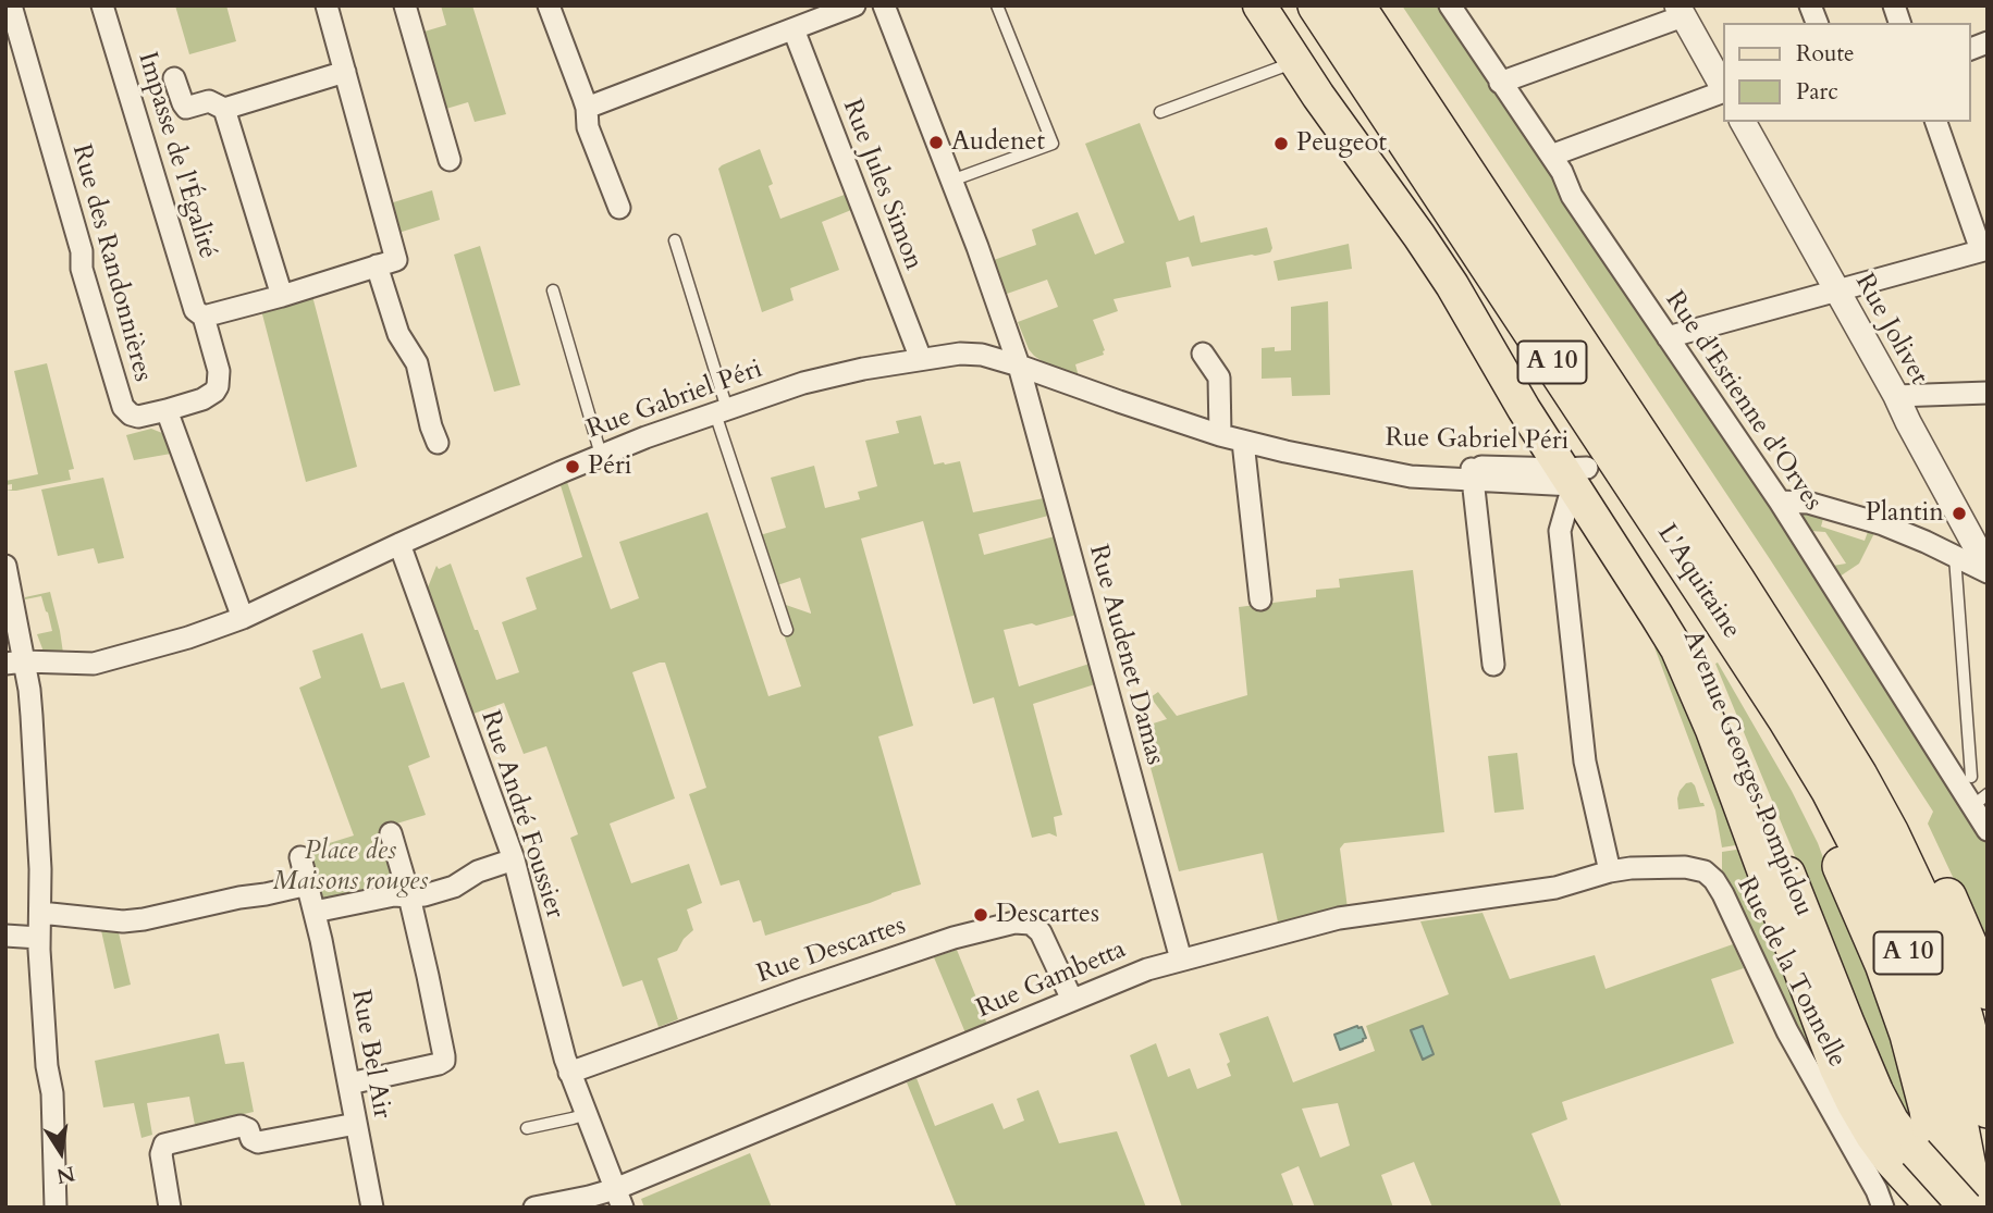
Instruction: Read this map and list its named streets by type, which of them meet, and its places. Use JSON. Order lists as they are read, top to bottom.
{
  "streets": {
    "highway": ["A 10", "L'Aquitaine"],
    "main road": ["Avenue Georges Pompidou"],
    "street": [
      "Impasse de l'Égalité",
      "Rue Jules Simon",
      "Rue des Randonnières",
      "Rue Jolivet",
      "Rue Gabriel Péri",
      "Rue d'Estienne d'Orves",
      "Rue Audenet Damas",
      "Rue André Foussier",
      "Rue Descartes",
      "Rue de la Tonnelle",
      "Rue Gambetta",
      "Rue Bel Air"
    ]
  },
  "crossings": [
    ["Impasse de l'Égalité", "Rue des Randonnières"],
    ["Rue Jules Simon", "Rue Gabriel Péri"],
    ["Rue des Randonnières", "Rue Gabriel Péri"],
    ["Rue Gabriel Péri", "Rue Audenet Damas"],
    ["Rue Gabriel Péri", "Avenue Georges Pompidou"],
    ["Rue Gabriel Péri", "Rue André Foussier"],
    ["Rue Audenet Damas", "Rue Gambetta"],
    ["Rue André Foussier", "Rue Descartes"],
    ["Rue André Foussier", "Rue Gambetta"],
    ["Rue Descartes", "Rue Gambetta"],
    ["Rue de la Tonnelle", "Rue Gambetta"]
  ],
  "parks": ["Place des Maisons rouges"],
  "places": [
    "Audenet",
    "Peugeot",
    "Péri",
    "Plantin",
    "Descartes"
  ],
  "legend": ["Route", "Parc"],
  "north": "bottom"
}
